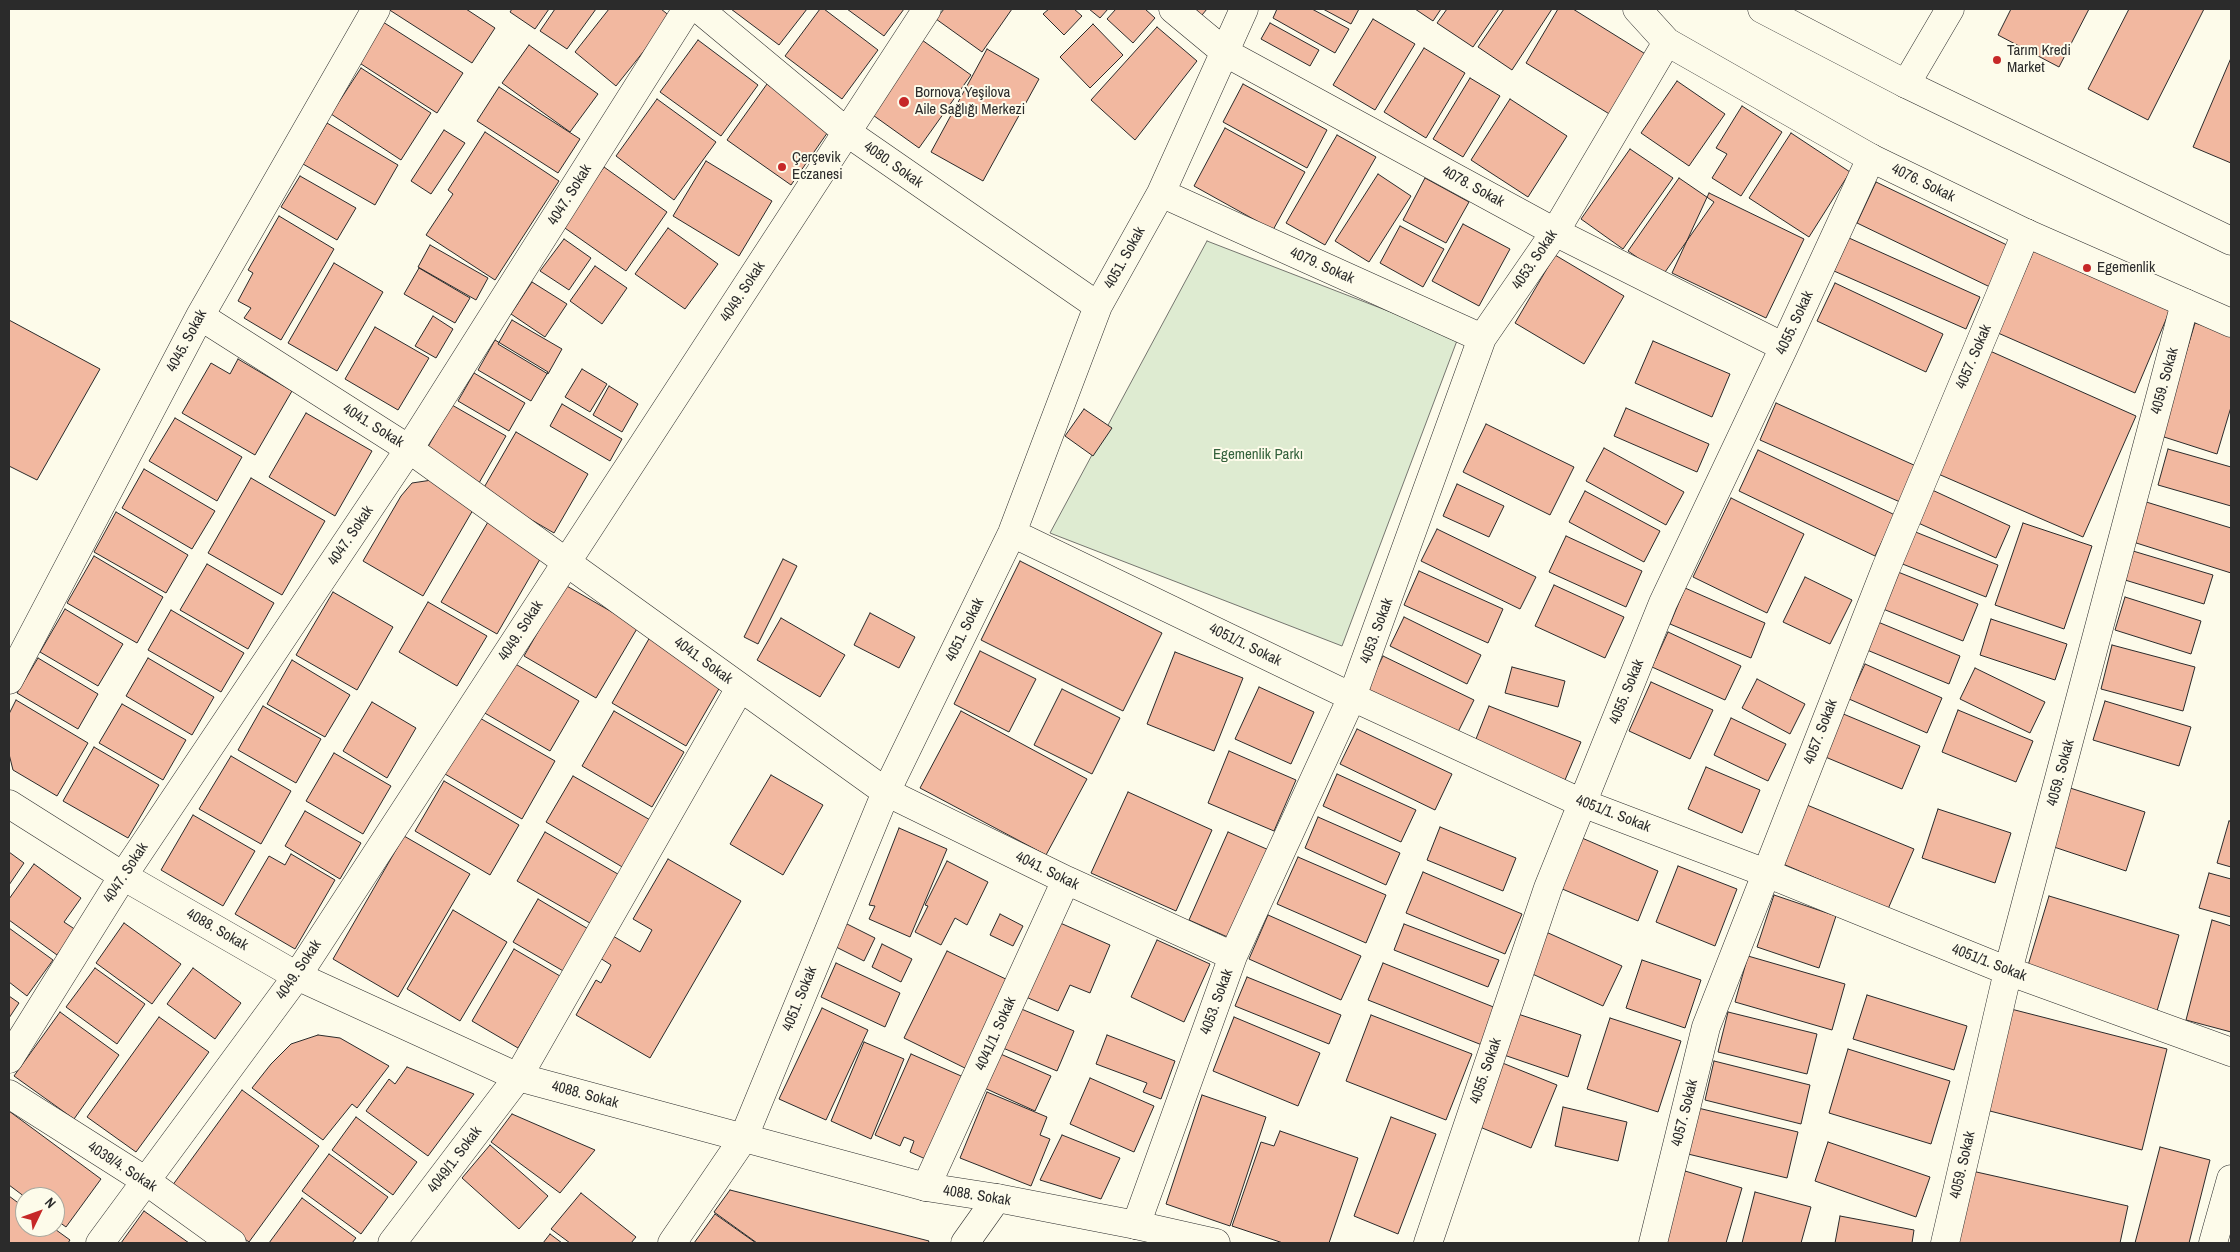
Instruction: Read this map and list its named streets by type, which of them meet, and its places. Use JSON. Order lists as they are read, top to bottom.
{
  "streets": {
    "street": [
      "4080. Sokak",
      "4076. Sokak",
      "4078. Sokak",
      "4047. Sokak",
      "4051. Sokak",
      "4053. Sokak",
      "4079. Sokak",
      "4049. Sokak",
      "4055. Sokak",
      "4045. Sokak",
      "4057. Sokak",
      "4059. Sokak",
      "4041. Sokak",
      "4051/1. Sokak",
      "4088. Sokak",
      "4041/1. Sokak",
      "4049/1. Sokak",
      "4039/4. Sokak"
    ]
  },
  "crossings": [
    ["4080. Sokak", "4051. Sokak"],
    ["4080. Sokak", "4049. Sokak"],
    ["4076. Sokak", "4053. Sokak"],
    ["4076. Sokak", "4055. Sokak"],
    ["4076. Sokak", "4057. Sokak"],
    ["4076. Sokak", "4059. Sokak"],
    ["4078. Sokak", "4051. Sokak"],
    ["4078. Sokak", "4053. Sokak"],
    ["4078. Sokak", "4055. Sokak"],
    ["4047. Sokak", "4041. Sokak"],
    ["4047. Sokak", "4088. Sokak"],
    ["4051. Sokak", "4079. Sokak"],
    ["4051. Sokak", "4041. Sokak"],
    ["4051. Sokak", "4051/1. Sokak"],
    ["4051. Sokak", "4088. Sokak"],
    ["4053. Sokak", "4079. Sokak"],
    ["4053. Sokak", "4041. Sokak"],
    ["4053. Sokak", "4051/1. Sokak"],
    ["4053. Sokak", "4088. Sokak"],
    ["4049. Sokak", "4041. Sokak"],
    ["4049. Sokak", "4088. Sokak"],
    ["4049. Sokak", "4039/4. Sokak"],
    ["4055. Sokak", "4051/1. Sokak"],
    ["4045. Sokak", "4041. Sokak"],
    ["4057. Sokak", "4051/1. Sokak"],
    ["4059. Sokak", "4051/1. Sokak"],
    ["4041. Sokak", "4041/1. Sokak"],
    ["4041. Sokak", "4049/1. Sokak"],
    ["4088. Sokak", "4041/1. Sokak"],
    ["4088. Sokak", "4049/1. Sokak"]
  ],
  "parks": ["Egemenlik Parkı"],
  "places": [
    "Tarım Kredi Market",
    "Bornova Yeşilova Aile Sağlığı Merkezi",
    "Çerçevik Eczanesi",
    "Egemenlik"
  ],
  "north": "top right"
}
